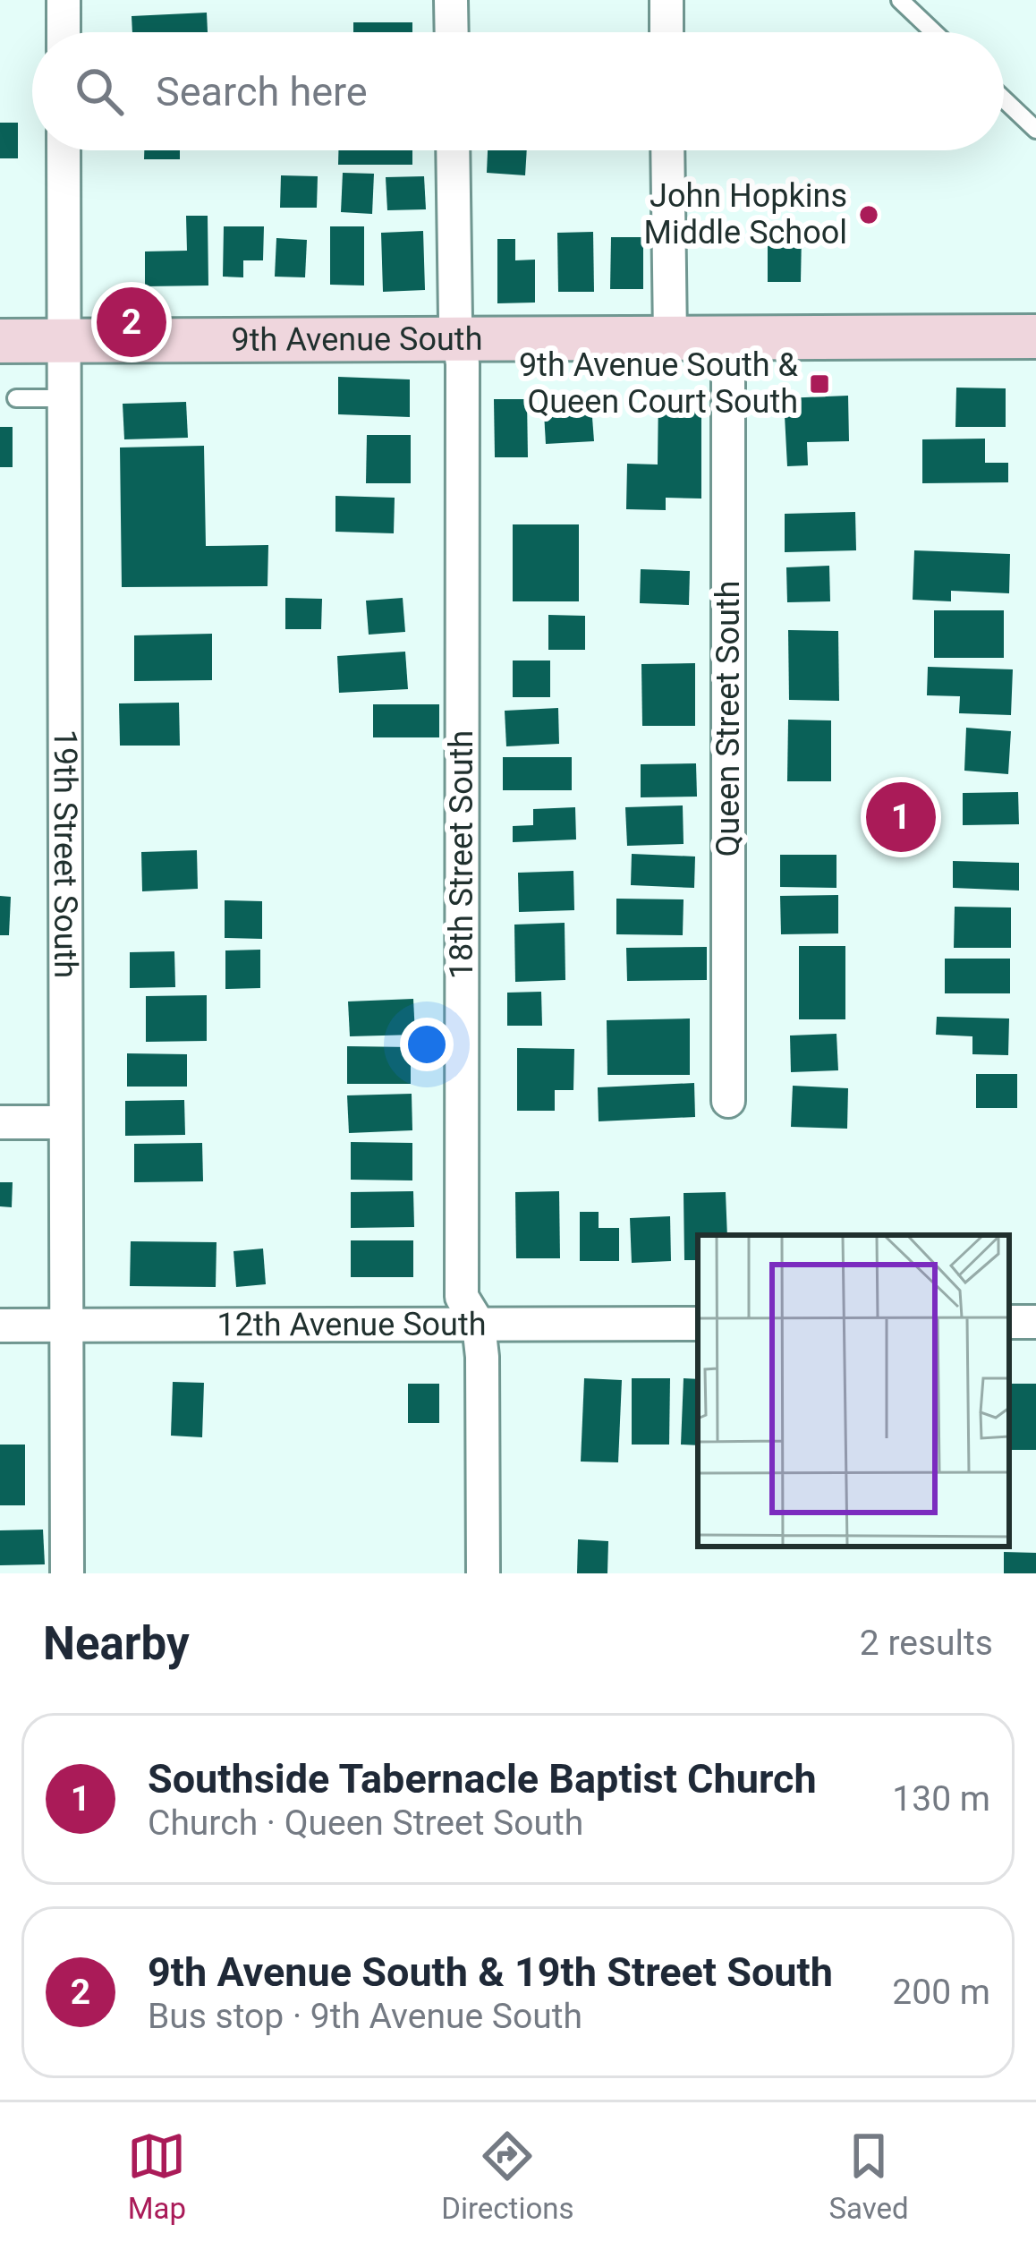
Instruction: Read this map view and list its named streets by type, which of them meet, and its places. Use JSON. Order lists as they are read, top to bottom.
{
  "streets": {
    "street": [
      "9th Avenue South",
      "Queen Street South",
      "19th Street South",
      "18th Street South",
      "12th Avenue South"
    ]
  },
  "crossings": [
    ["9th Avenue South", "Queen Street South"],
    ["9th Avenue South", "19th Street South"],
    ["9th Avenue South", "18th Street South"],
    ["19th Street South", "12th Avenue South"],
    ["18th Street South", "12th Avenue South"]
  ],
  "places": {
    "other": ["John Hopkins Middle School"],
    "transit": ["9th Avenue South & Queen Court South"]
  },
  "page": {
    "search": "Search here",
    "pins": ["2", "1"],
    "heading": ["Nearby", "2 results"],
    "list": [
      {
        "mark": "1",
        "name": "Southside Tabernacle Baptist Church",
        "note": "Church · Queen Street South",
        "value": "130 m"
      },
      {
        "mark": "2",
        "name": "9th Avenue South & 19th Street South",
        "note": "Bus stop · 9th Avenue South",
        "value": "200 m"
      }
    ],
    "nav": ["Map", "Directions", "Saved"]
  }
}
